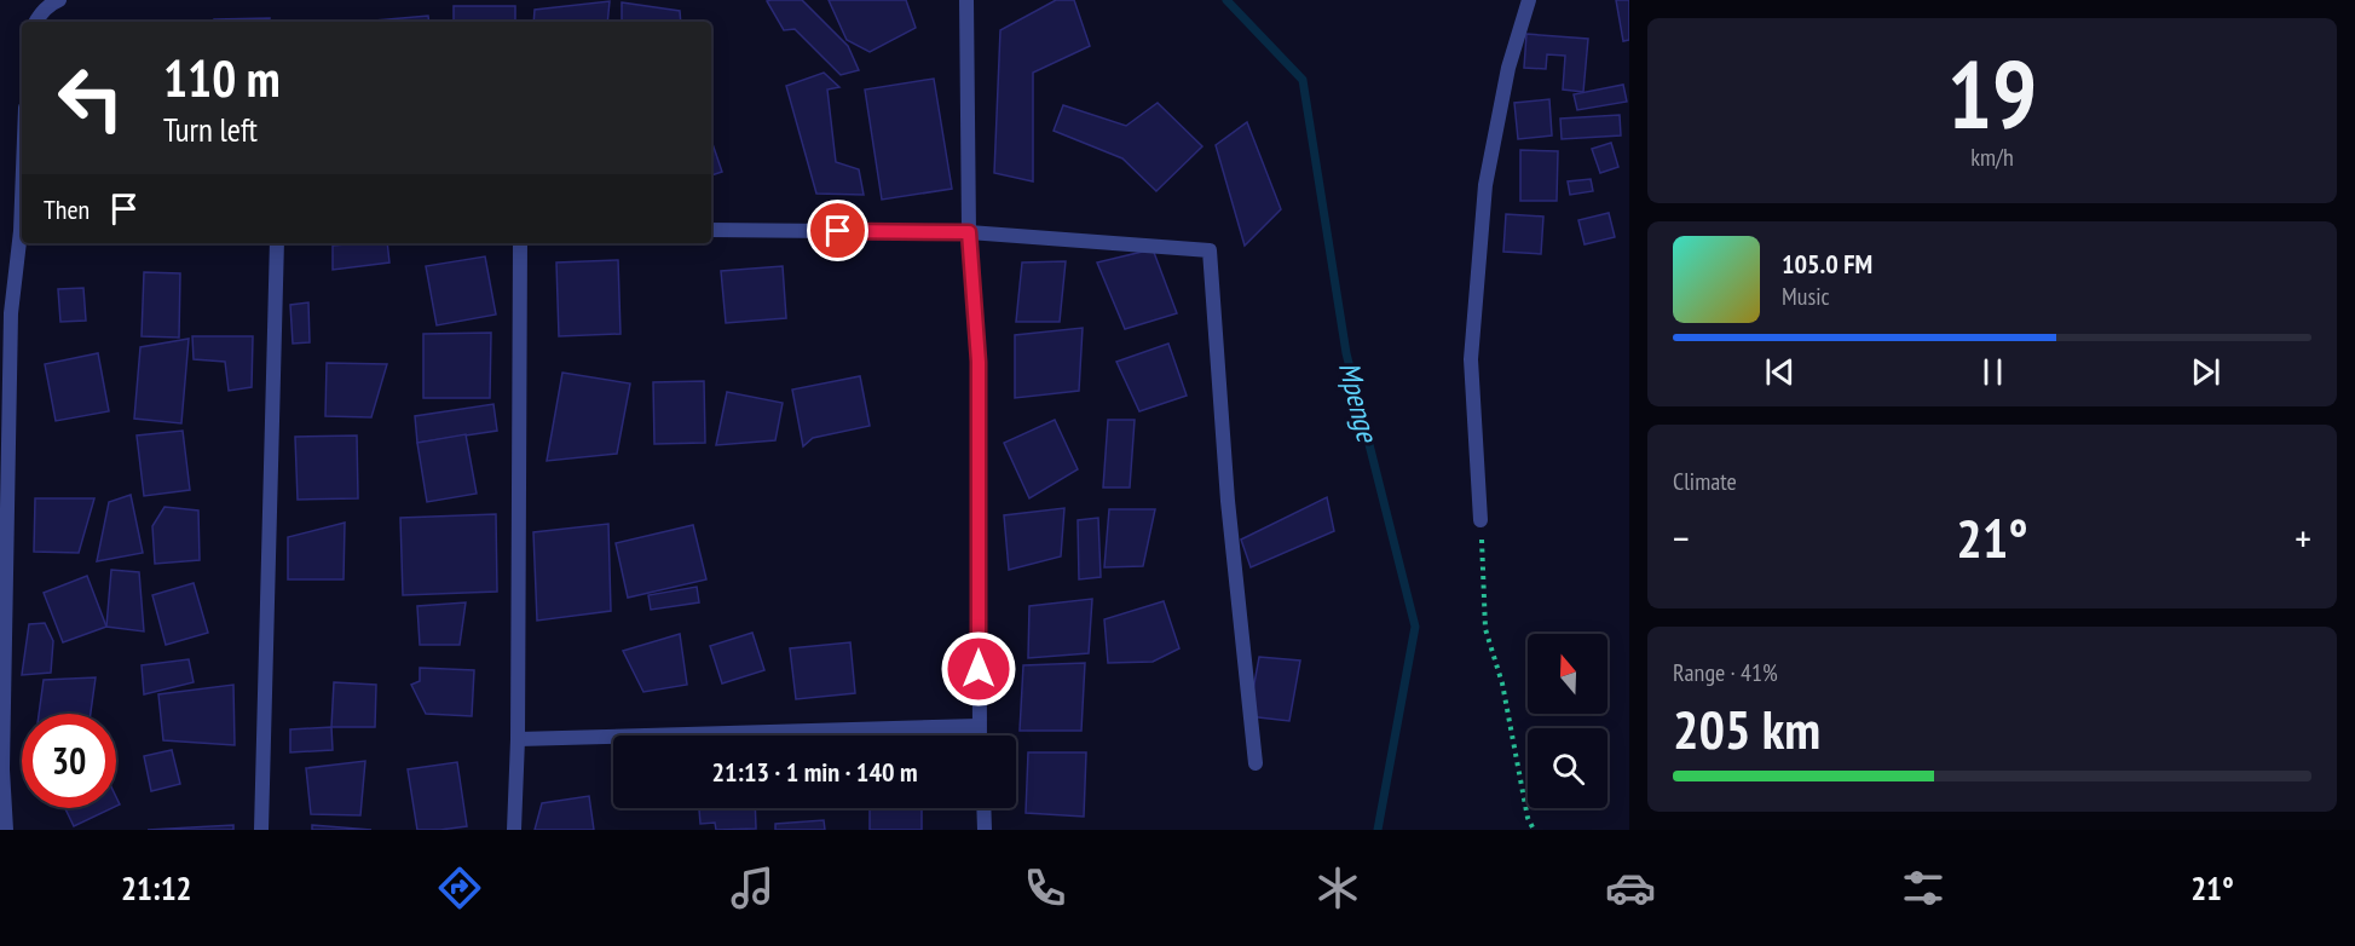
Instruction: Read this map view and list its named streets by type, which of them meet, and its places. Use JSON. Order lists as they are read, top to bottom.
{
  "water": ["Mpenge"],
  "north": "top",
  "page": {
    "tile": [
      ["19", "km/h"],
      "Climate",
      ["Range · 41%", "205 km"]
    ],
    "turn": ["110 m", "Turn left"],
    "then": "Then",
    "song": ["105.0 FM", "Music"],
    "heat": ["−", "21°", "+"],
    "limit": "30",
    "trip": "21:13 · 1 min · 140 m",
    "tabs": ["21:12", "21°"]
  }
}
